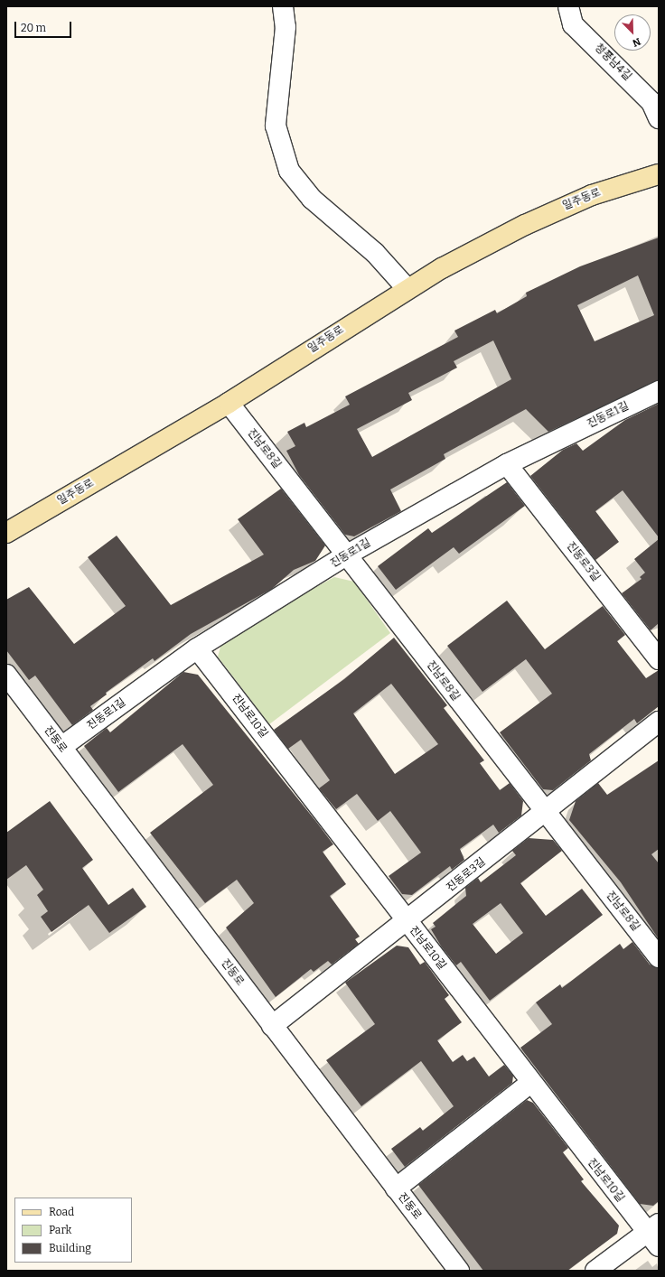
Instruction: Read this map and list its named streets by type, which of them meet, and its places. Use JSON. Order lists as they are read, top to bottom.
{
  "streets": {
    "main road": ["일주동로"],
    "street": [
      "청풍남4길",
      "진동로1길",
      "진남로8길",
      "진동로3길",
      "진남로10길",
      "진동로"
    ]
  },
  "crossings": [
    ["일주동로", "진남로8길"],
    ["진동로1길", "진남로8길"],
    ["진동로1길", "진동로3길"],
    ["진동로1길", "진남로10길"],
    ["진동로1길", "진동로"],
    ["진남로8길", "진동로3길"],
    ["진동로3길", "진남로10길"],
    ["진동로3길", "진동로"]
  ],
  "legend": ["Road", "Park", "Building"],
  "scale_bar": "20 m",
  "north": "bottom right"
}
